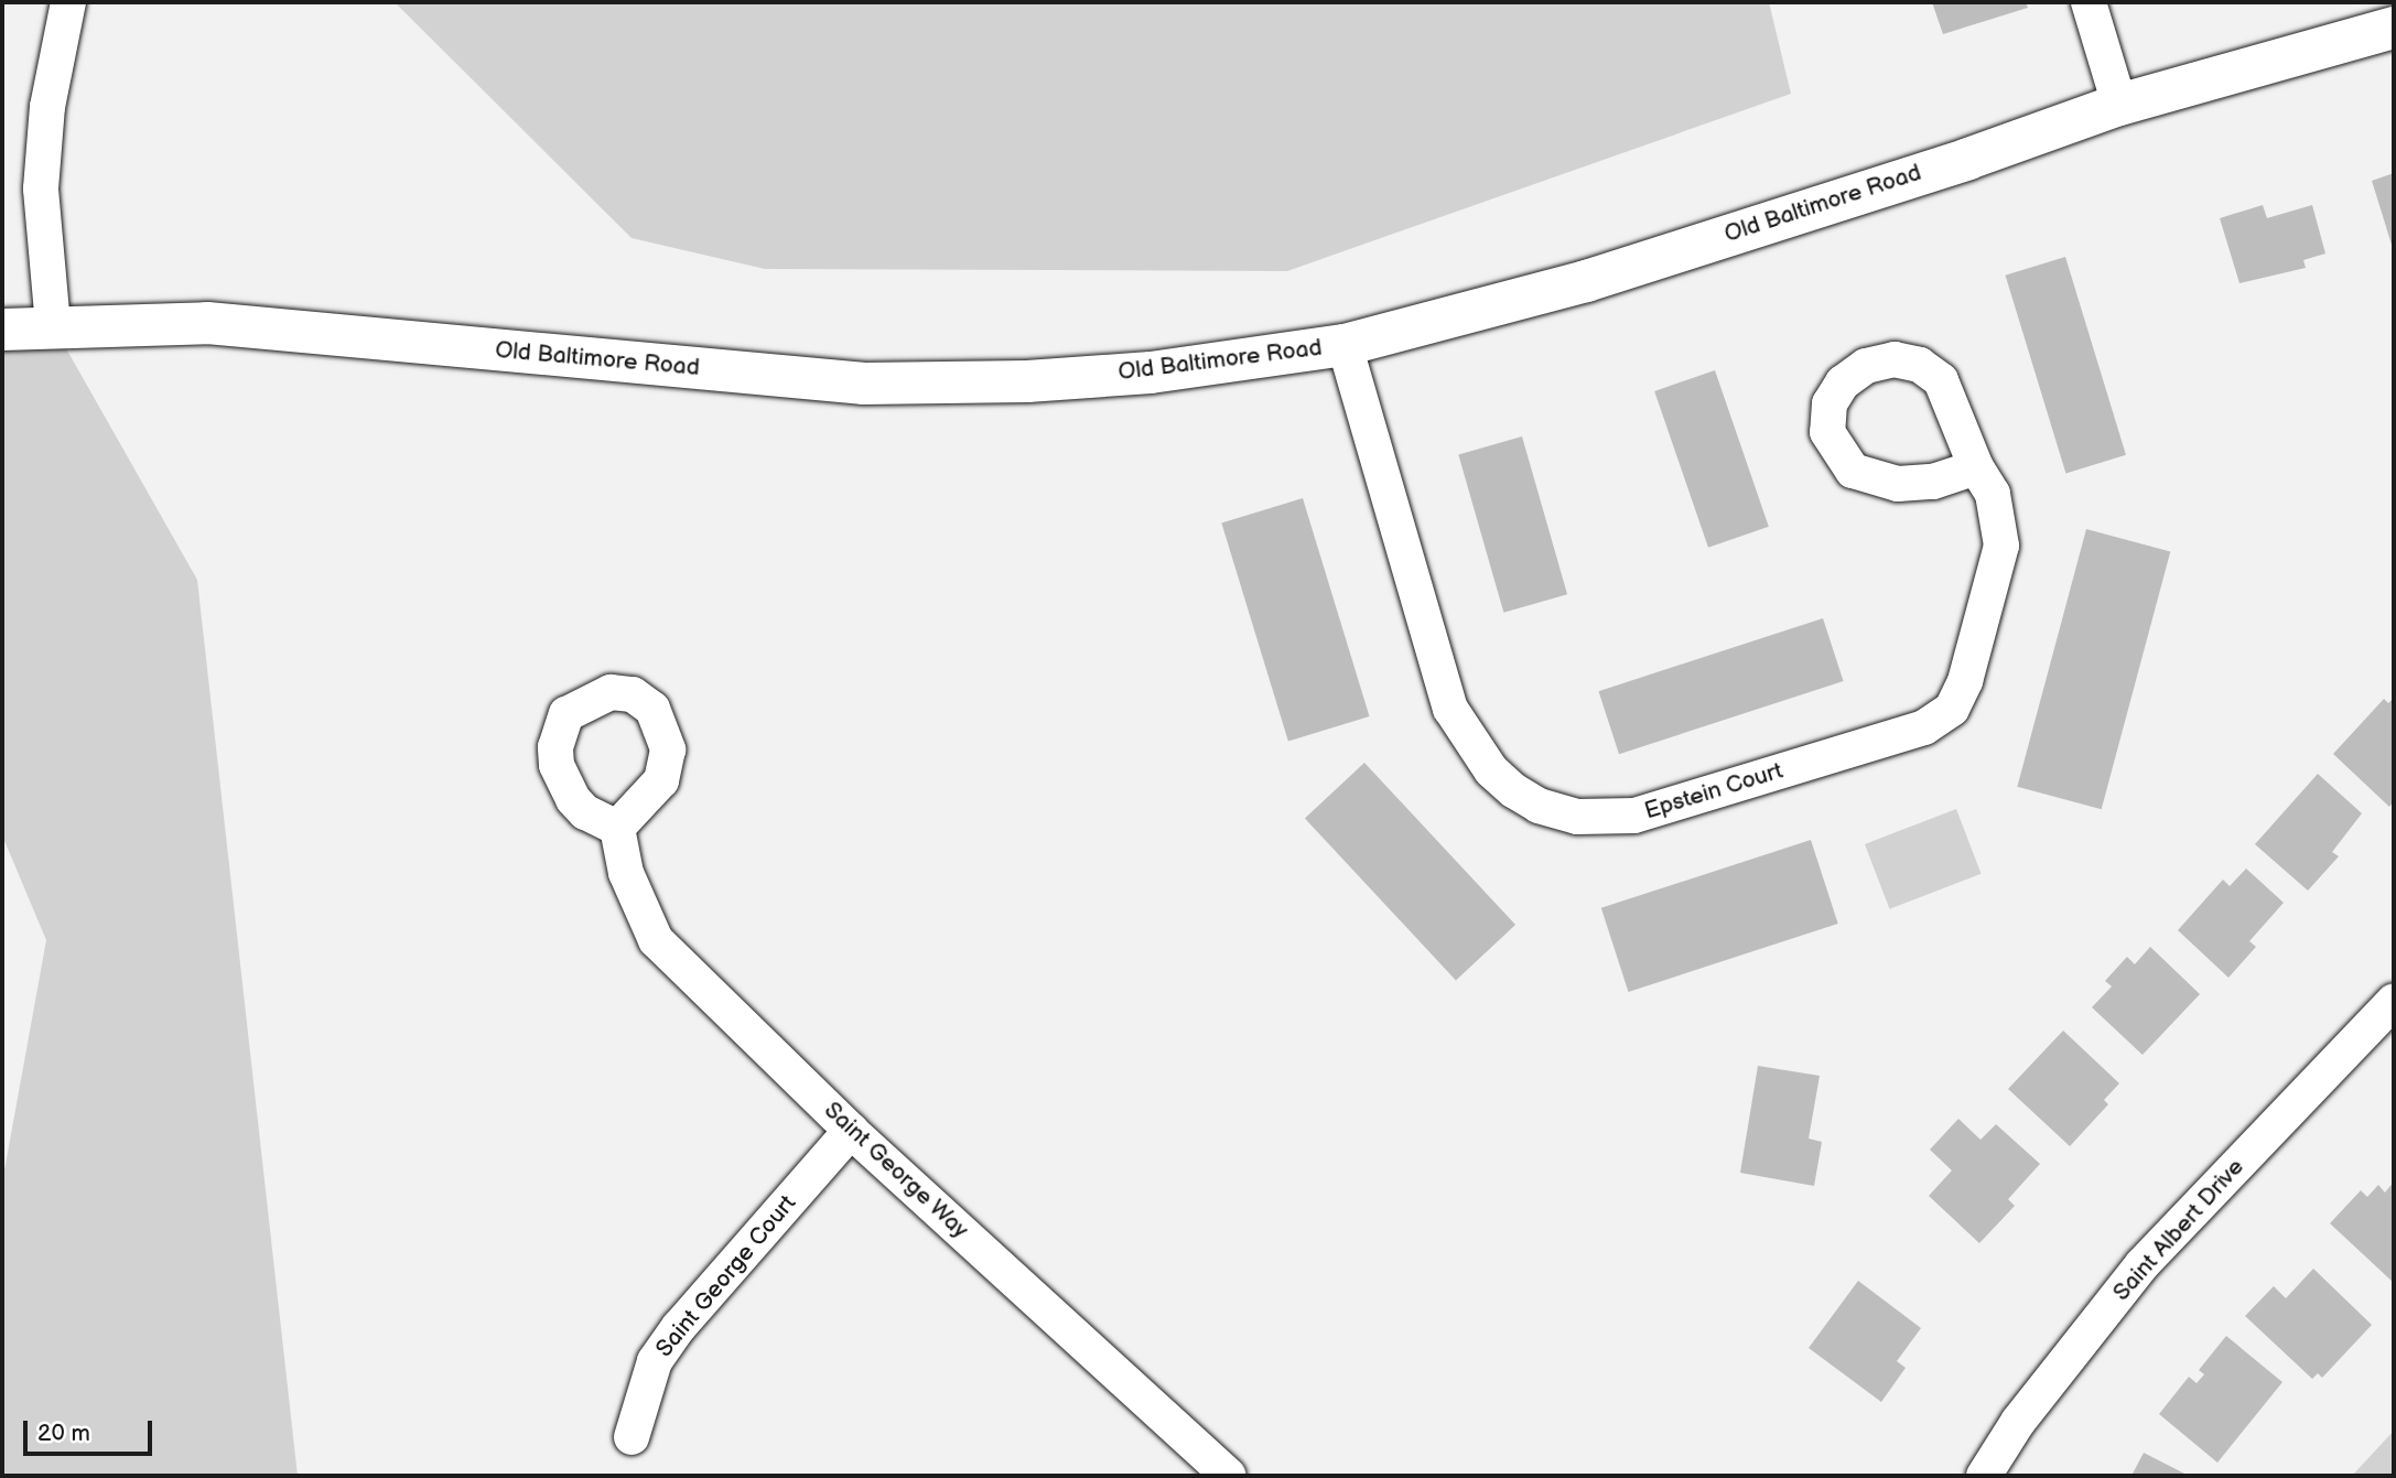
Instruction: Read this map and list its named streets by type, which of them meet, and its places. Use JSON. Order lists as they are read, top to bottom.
{
  "streets": {
    "street": [
      "Old Baltimore Road",
      "Epstein Court",
      "Saint George Way",
      "Saint Albert Drive",
      "Saint George Court"
    ]
  },
  "crossings": [
    ["Old Baltimore Road", "Epstein Court"],
    ["Saint George Way", "Saint George Court"]
  ],
  "scale_bar": "20 m"
}
